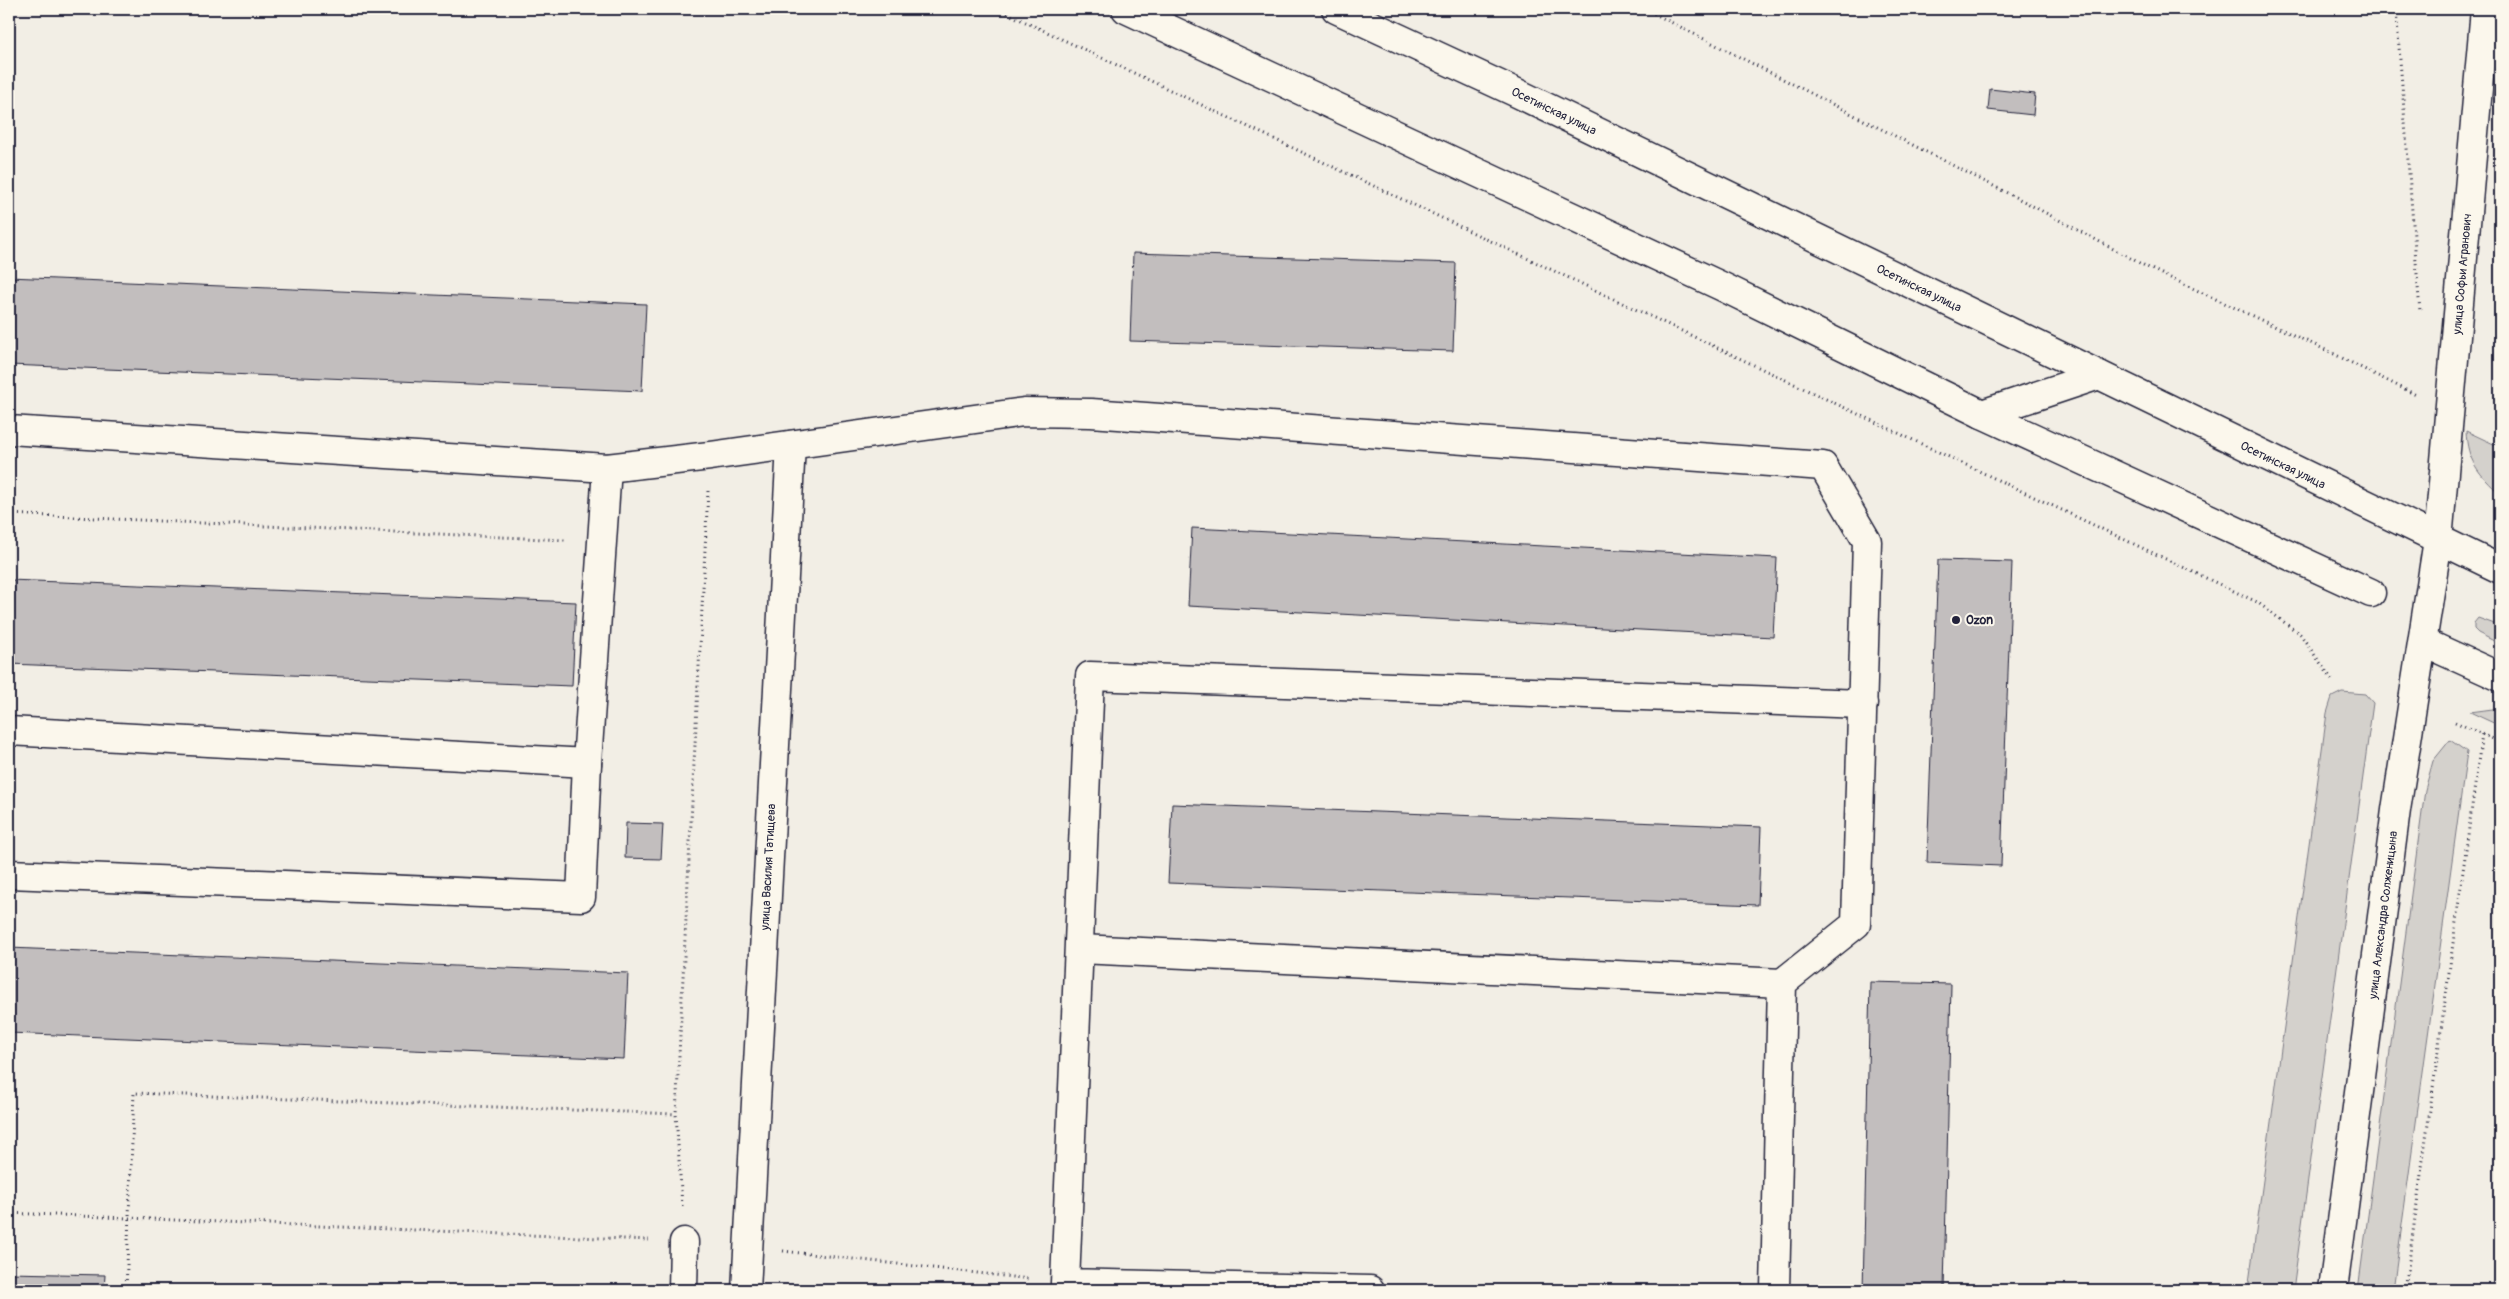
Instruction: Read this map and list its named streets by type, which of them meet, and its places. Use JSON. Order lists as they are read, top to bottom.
{
  "streets": {
    "street": [
      "Осетинская улица",
      "улица Софьи Агранович",
      "улица Василия Татищева",
      "улица Александра Солженицына"
    ]
  },
  "crossings": [
    ["Осетинская улица", "улица Софьи Агранович"],
    ["Осетинская улица", "улица Александра Солженицына"],
    ["улица Софьи Агранович", "улица Александра Солженицына"]
  ],
  "places": ["Ozon"]
}
